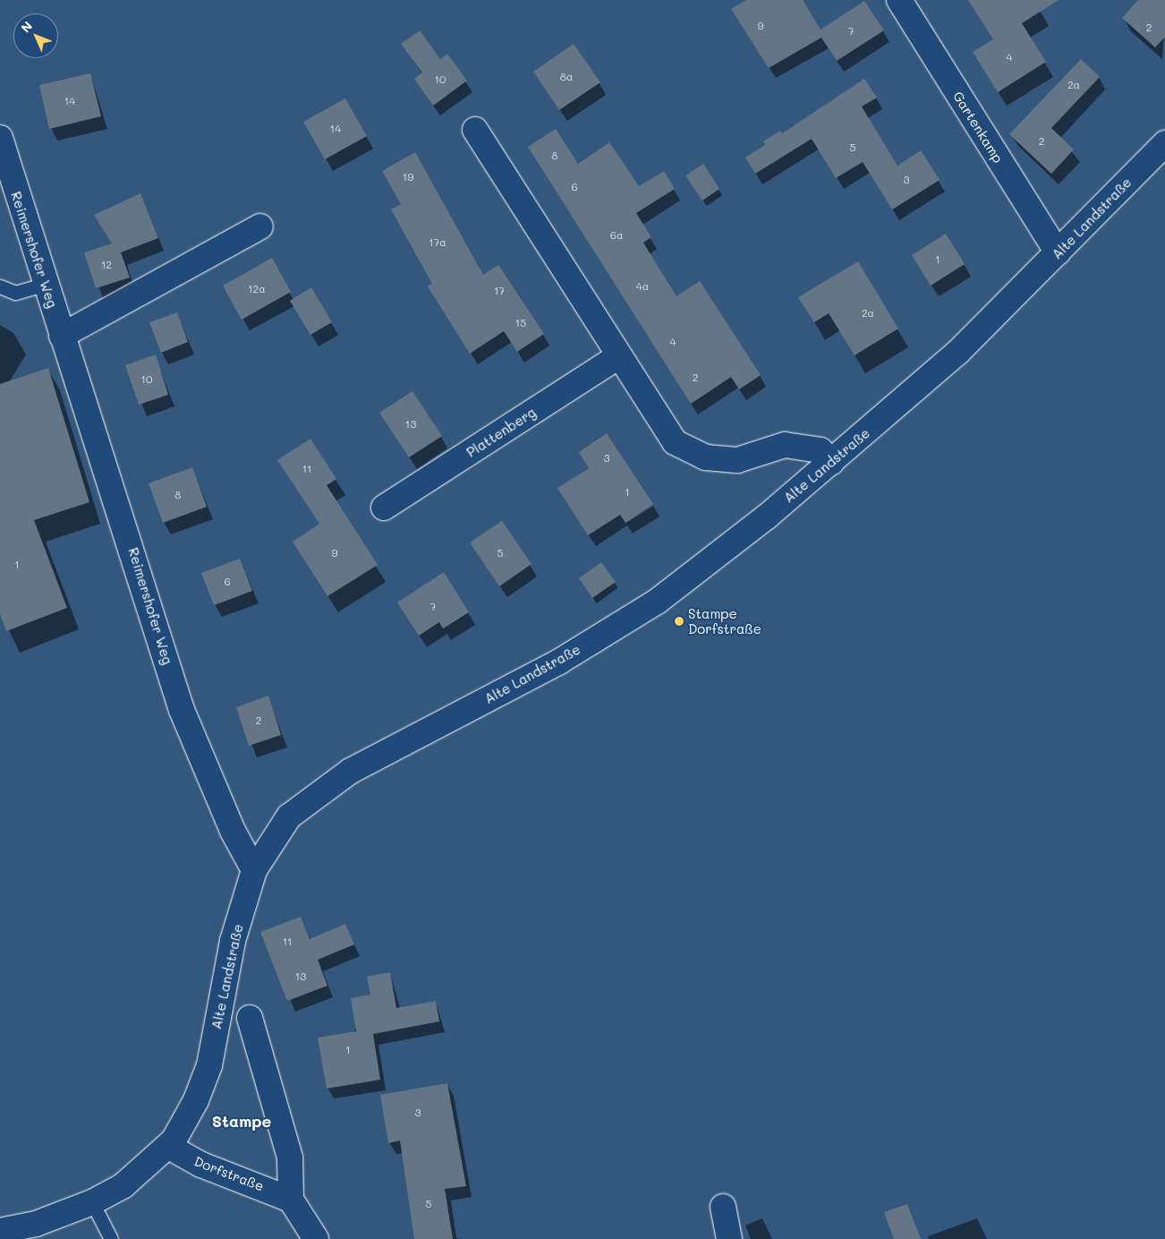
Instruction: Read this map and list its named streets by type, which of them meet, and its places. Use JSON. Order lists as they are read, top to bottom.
{
  "streets": {
    "street": [
      "Gartenkamp",
      "Alte Landstraße",
      "Reimershofer Weg",
      "Plattenberg",
      "Dorfstraße"
    ]
  },
  "crossings": [
    ["Gartenkamp", "Alte Landstraße"],
    ["Alte Landstraße", "Reimershofer Weg"],
    ["Alte Landstraße", "Dorfstraße"]
  ],
  "districts": ["Stampe"],
  "places": ["Stampe Dorfstraße"],
  "house_numbers": [
    "9",
    "2",
    "7",
    "4",
    "8a",
    "10",
    "2a",
    "14",
    "14",
    "2",
    "5",
    "8",
    "19",
    "3",
    "6",
    "6a",
    "17a",
    "1",
    "12",
    "4a",
    "12a",
    "17",
    "2a",
    "15",
    "4",
    "2",
    "10",
    "13",
    "3",
    "11",
    "1",
    "8",
    "9",
    "5",
    "1",
    "6",
    "7",
    "2",
    "11",
    "13",
    "1",
    "3",
    "5"
  ],
  "north": "top left"
}
